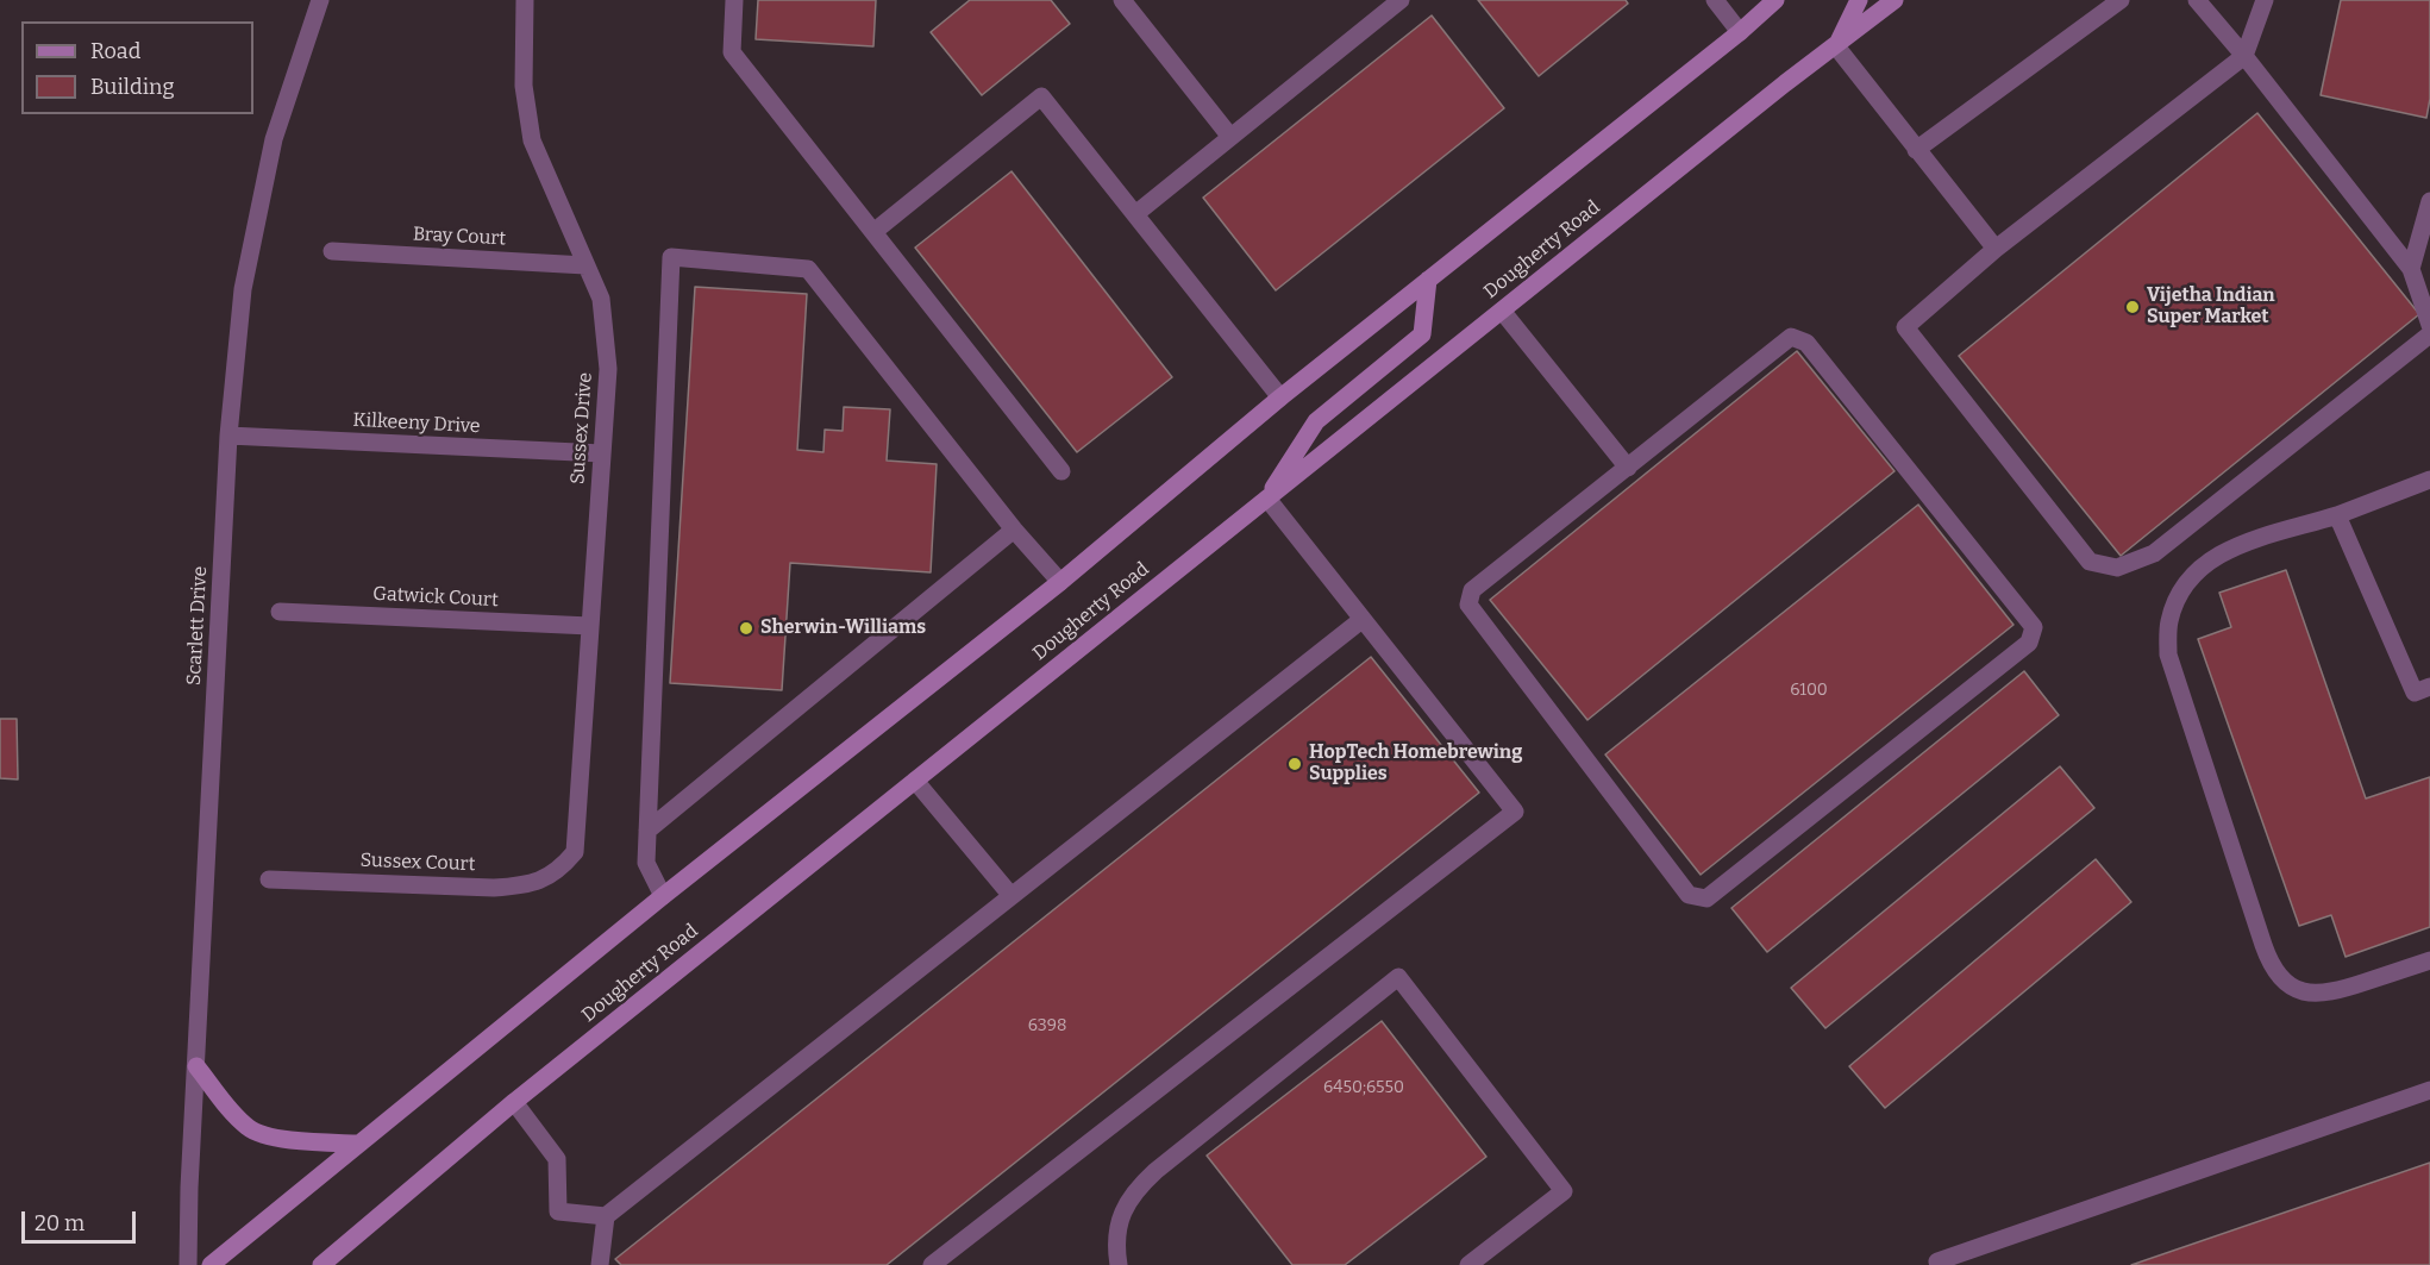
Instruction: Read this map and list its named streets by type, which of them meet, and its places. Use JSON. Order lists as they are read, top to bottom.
{
  "streets": {
    "main road": ["Dougherty Road"],
    "street": [
      "Bray Court",
      "Kilkeeny Drive",
      "Sussex Drive",
      "Gatwick Court",
      "Scarlett Drive",
      "Sussex Court"
    ]
  },
  "crossings": [
    ["Bray Court", "Sussex Drive"],
    ["Kilkeeny Drive", "Sussex Drive"],
    ["Kilkeeny Drive", "Scarlett Drive"],
    ["Sussex Drive", "Gatwick Court"],
    ["Sussex Drive", "Sussex Court"]
  ],
  "places": ["Vijetha Indian Super Market", "Sherwin-Williams", "HopTech Homebrewing Supplies"],
  "house_numbers": ["6100", "6398", "6450;6550"],
  "legend": ["Road", "Building"],
  "scale_bar": "20 m"
}
